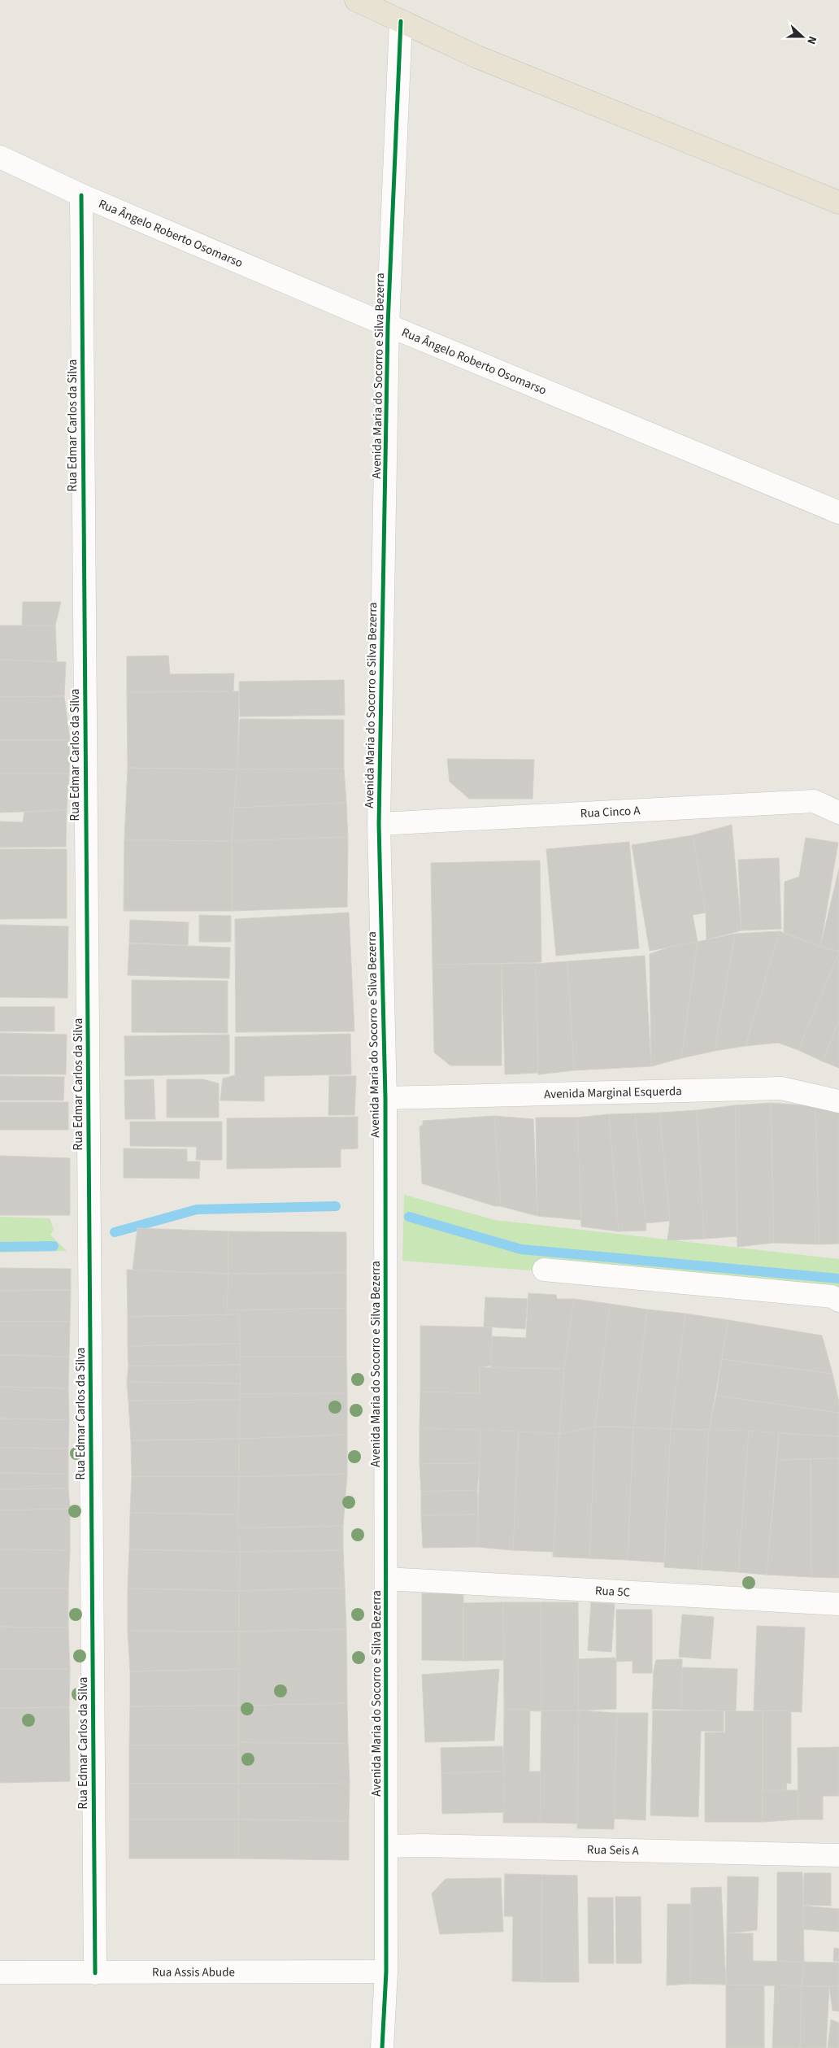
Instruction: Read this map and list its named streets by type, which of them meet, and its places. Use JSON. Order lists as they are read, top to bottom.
{
  "streets": {
    "street": [
      "Rua Ângelo Roberto Osomarso",
      "Avenida Maria do Socorro e Silva Bezerra",
      "Rua Edmar Carlos da Silva",
      "Rua Cinco A",
      "Avenida Marginal Esquerda",
      "Rua 5C",
      "Rua Seis A",
      "Rua Assis Abude"
    ]
  },
  "crossings": [
    ["Rua Ângelo Roberto Osomarso", "Avenida Maria do Socorro e Silva Bezerra"],
    ["Rua Ângelo Roberto Osomarso", "Rua Edmar Carlos da Silva"],
    ["Avenida Maria do Socorro e Silva Bezerra", "Rua Cinco A"],
    ["Avenida Maria do Socorro e Silva Bezerra", "Avenida Marginal Esquerda"],
    ["Avenida Maria do Socorro e Silva Bezerra", "Rua 5C"],
    ["Avenida Maria do Socorro e Silva Bezerra", "Rua Seis A"],
    ["Avenida Maria do Socorro e Silva Bezerra", "Rua Assis Abude"],
    ["Rua Edmar Carlos da Silva", "Rua Assis Abude"]
  ],
  "north": "right"
}
